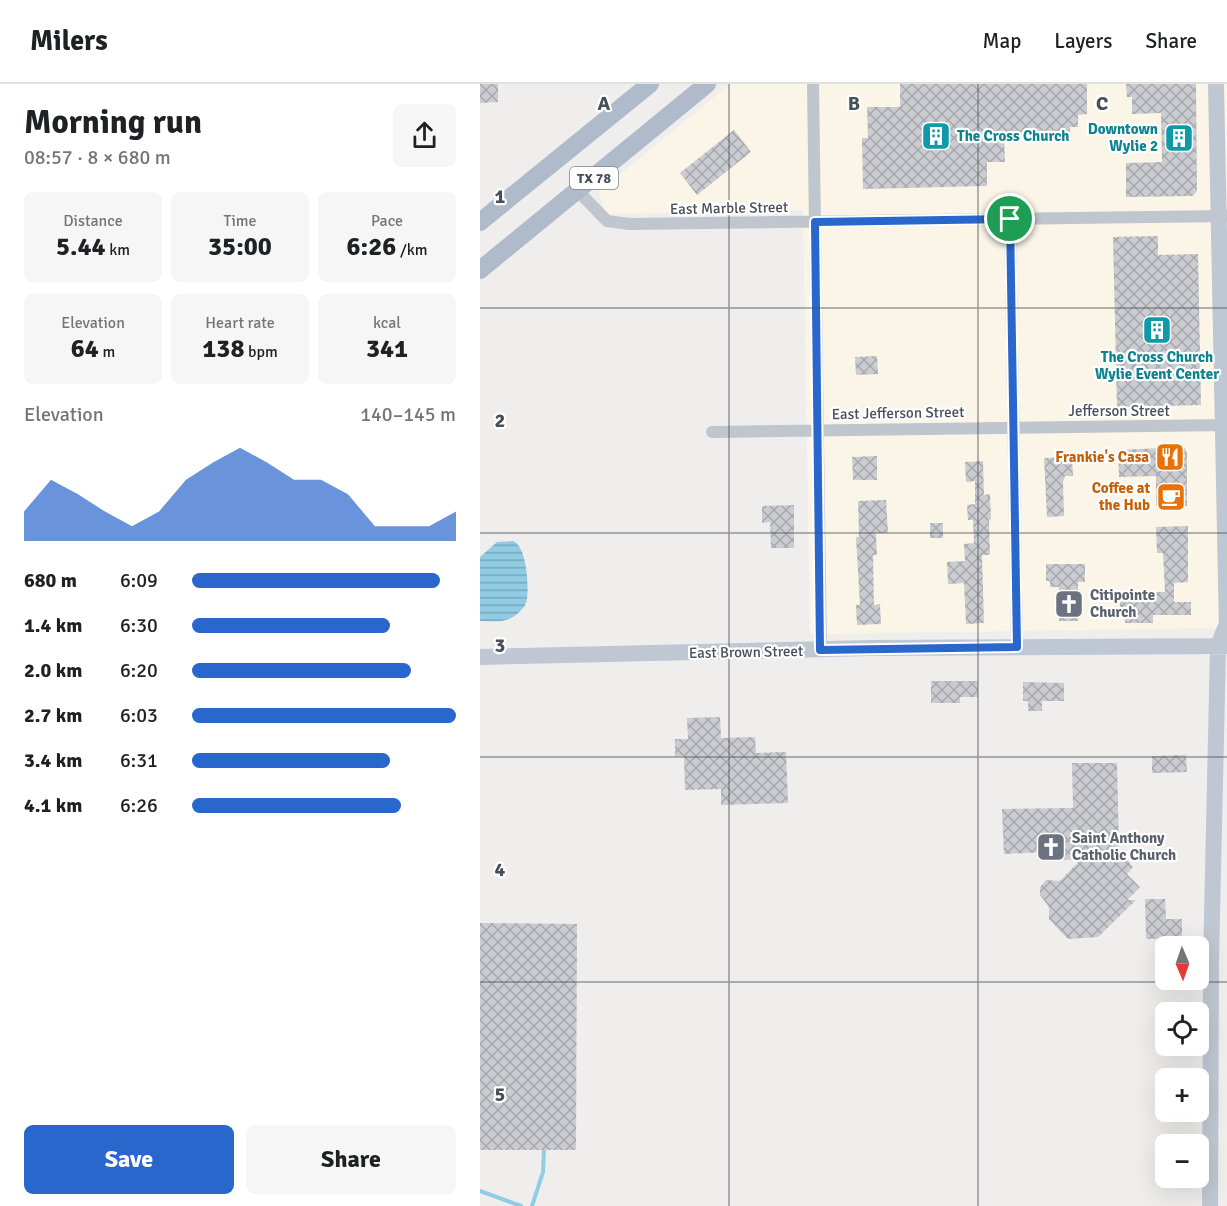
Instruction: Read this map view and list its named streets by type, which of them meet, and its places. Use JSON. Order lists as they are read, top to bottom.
{
  "streets": {
    "main road": ["TX 78", "East Brown Street"],
    "street": ["East Marble Street", "Jefferson Street", "East Jefferson Street"]
  },
  "crossings": [
    ["TX 78", "East Marble Street"],
    ["Jefferson Street", "East Jefferson Street"]
  ],
  "places": {
    "building": ["The Cross Church", "Downtown Wylie 2", "The Cross Church Wylie Event Center"],
    "restaurant": ["Frankie's Casa"],
    "cafe": ["Coffee at the Hub"],
    "church": ["Citipointe Church", "Saint Anthony Catholic Church"]
  },
  "north": "bottom",
  "page": {
    "header": "Milers",
    "nav": ["Map", "Layers", "Share"],
    "heading": ["Morning run", "08:57 · 8 × 680 m"],
    "stats": [
      ["Distance", "5.44 km"],
      ["Time", "35:00"],
      ["Pace", "6:26 /km"],
      ["Elevation", "64 m"],
      ["Heart rate", "138 bpm"],
      ["kcal", "341"]
    ],
    "chart": ["Elevation", "140–145 m"],
    "list": [
      {
        "name": "680 m",
        "note": "6:09"
      },
      {
        "name": "1.4 km",
        "note": "6:30"
      },
      {
        "name": "2.0 km",
        "note": "6:20"
      },
      {
        "name": "2.7 km",
        "note": "6:03"
      },
      {
        "name": "3.4 km",
        "note": "6:31"
      },
      {
        "name": "4.1 km",
        "note": "6:26"
      }
    ],
    "map_buttons": ["+", "−"],
    "buttons": ["Save", "Share"]
  },
  "grid": {
    "columns": ["A", "B", "C"],
    "rows": [
      "1",
      "2",
      "3",
      "4",
      "5"
    ]
  }
}
